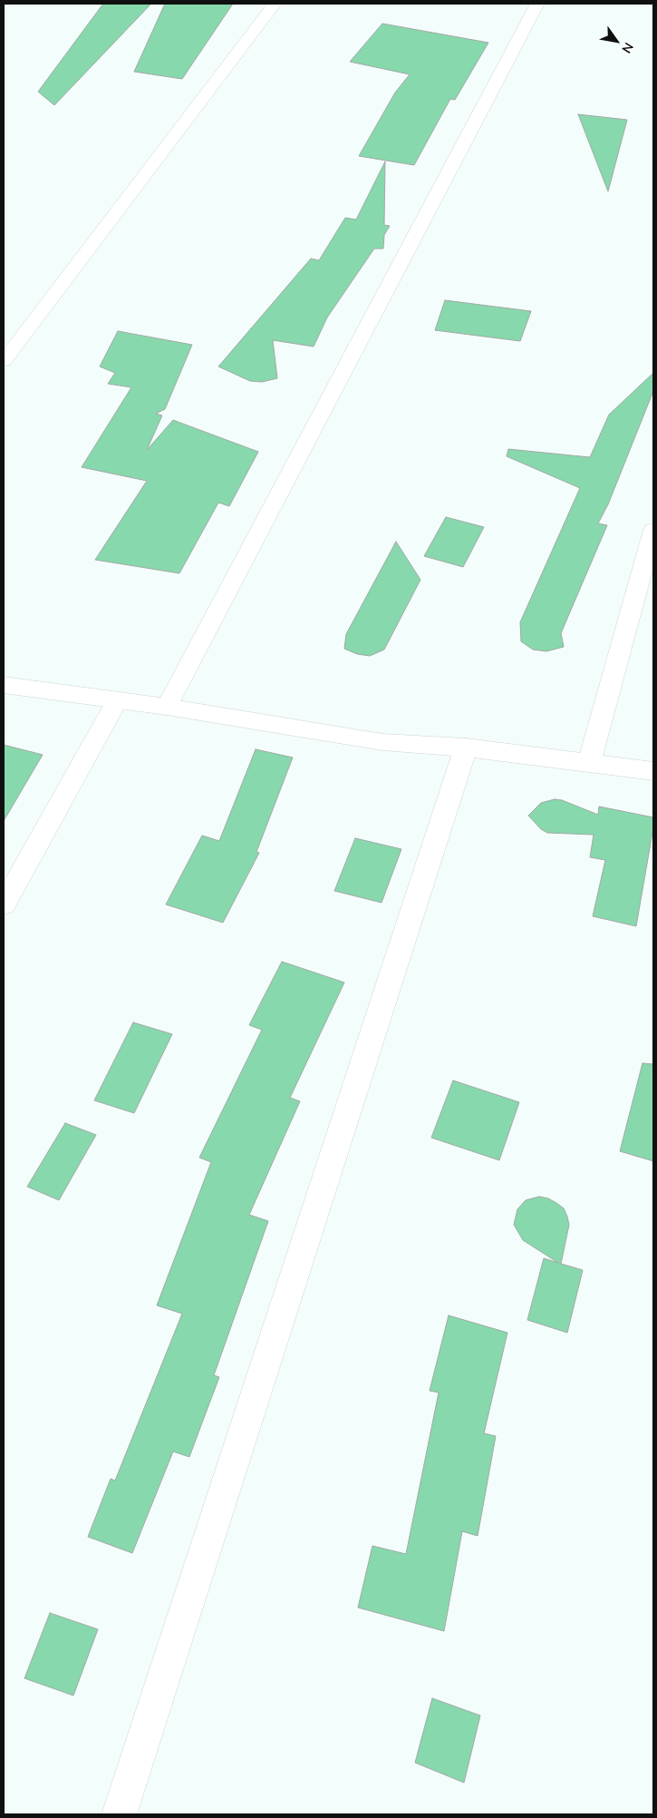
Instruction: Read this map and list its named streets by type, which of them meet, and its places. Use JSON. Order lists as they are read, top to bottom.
{
  "north": "bottom right"
}
